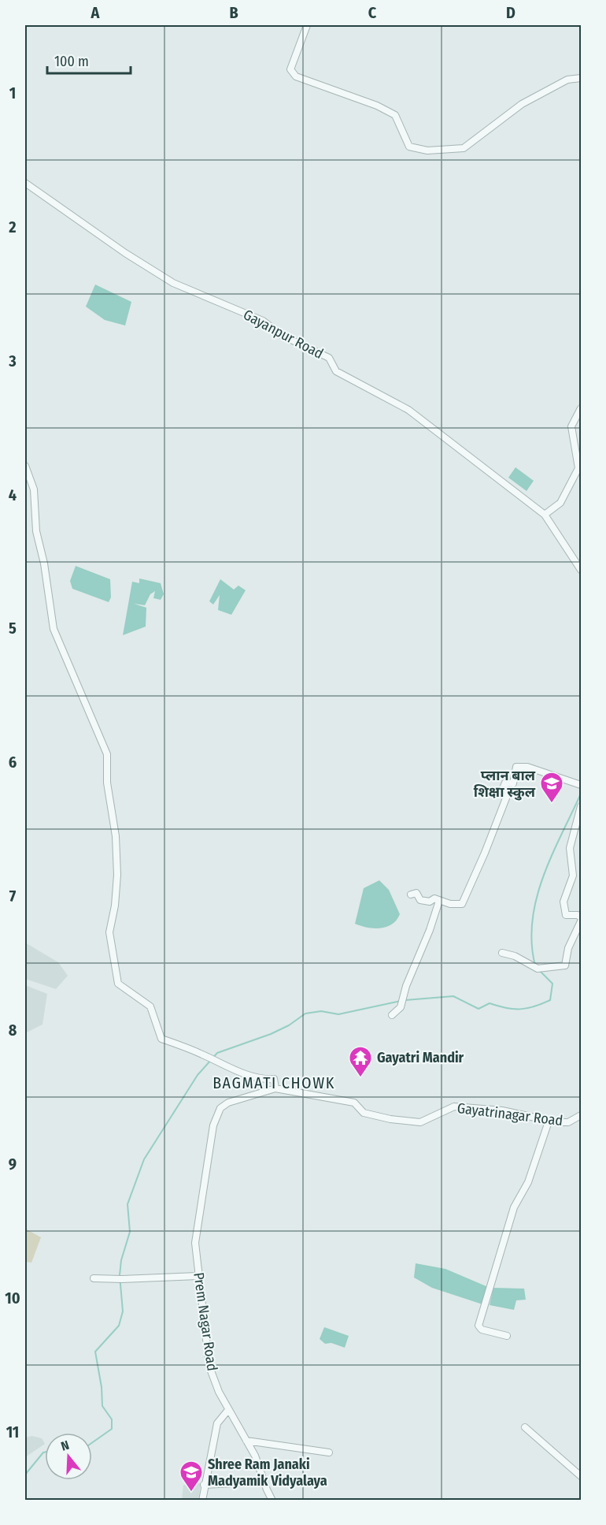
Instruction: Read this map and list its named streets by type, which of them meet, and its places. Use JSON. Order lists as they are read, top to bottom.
{
  "streets": {
    "street": ["Gayanpur Road", "Gayatrinagar Road", "Prem Nagar Road"]
  },
  "crossings": [
    ["Gayatrinagar Road", "Prem Nagar Road"]
  ],
  "districts": ["BAGMATI CHOWK"],
  "places": {
    "school or university": ["प्लान बाल शिक्षा स्कुल", "Shree Ram Janaki Madyamik Vidyalaya"],
    "temple": ["Gayatri Mandir"]
  },
  "scale_bar": "100 m",
  "north": "top",
  "grid": {
    "columns": [
      "A",
      "B",
      "C",
      "D"
    ],
    "rows": [
      "1",
      "2",
      "3",
      "4",
      "5",
      "6",
      "7",
      "8",
      "9",
      "10",
      "11"
    ]
  }
}
